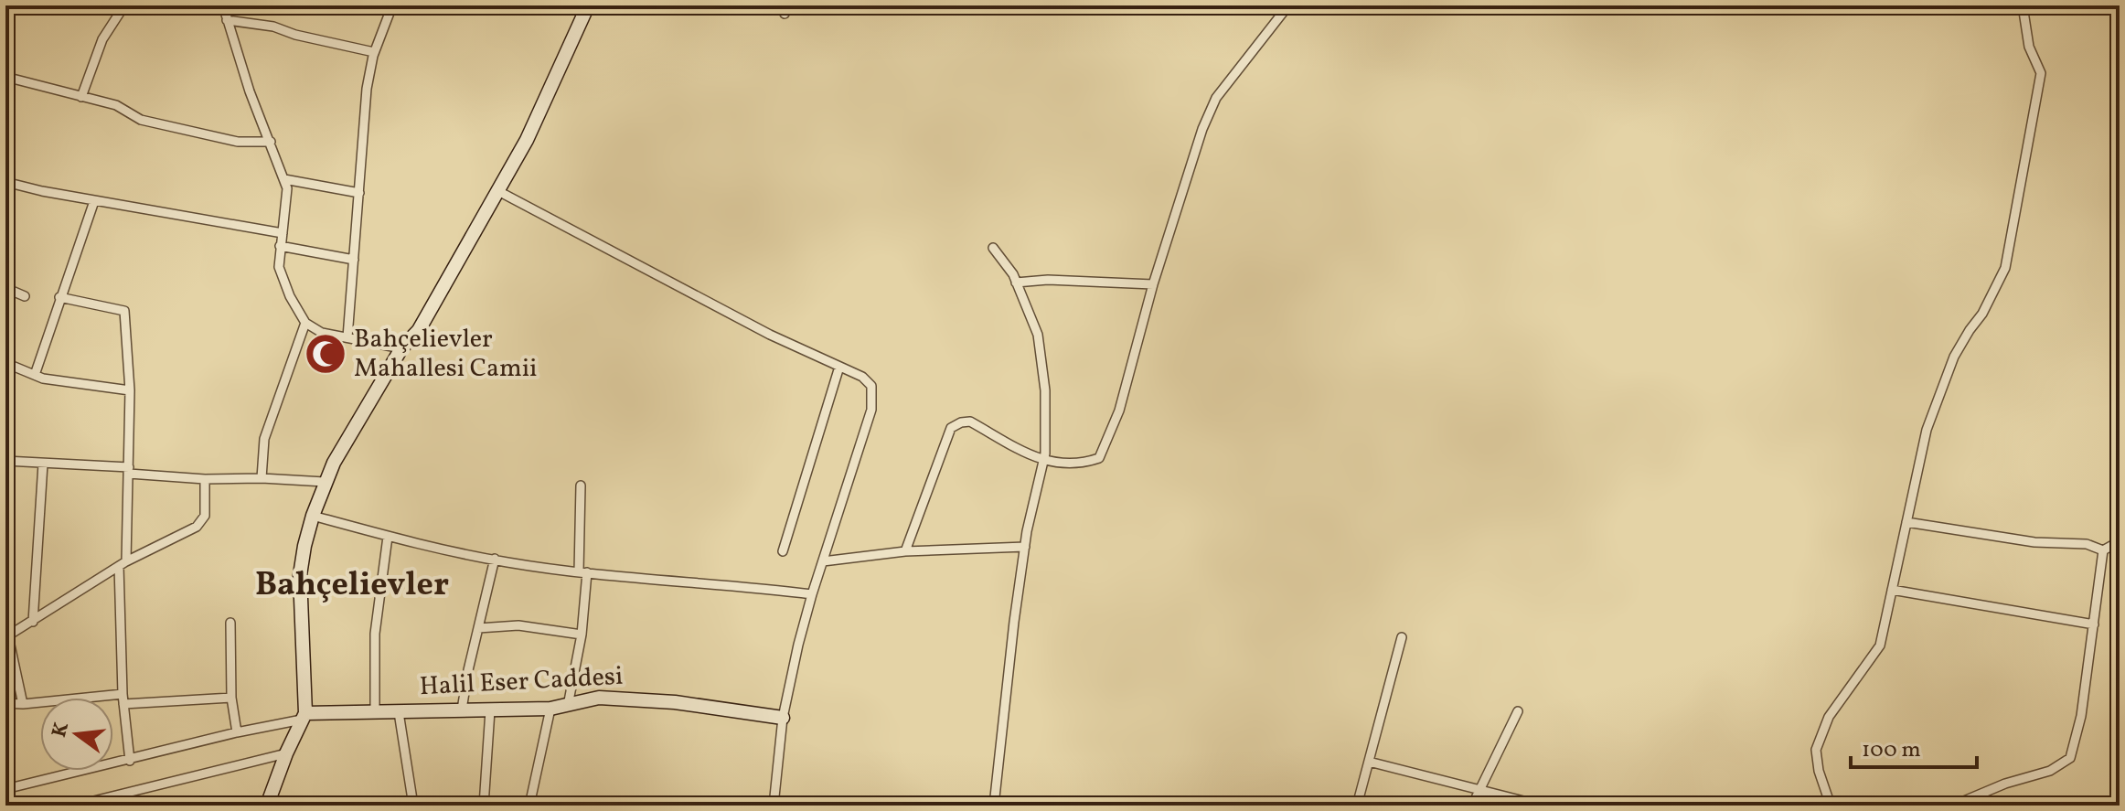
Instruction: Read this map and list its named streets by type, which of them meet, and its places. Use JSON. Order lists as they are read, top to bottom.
{
  "streets": {
    "street": ["Halil Eser Caddesi"]
  },
  "districts": ["Bahçelievler"],
  "places": {
    "mosque": ["Bahçelievler Mahallesi Camii"]
  },
  "scale_bar": "100 m",
  "north": "left"
}
